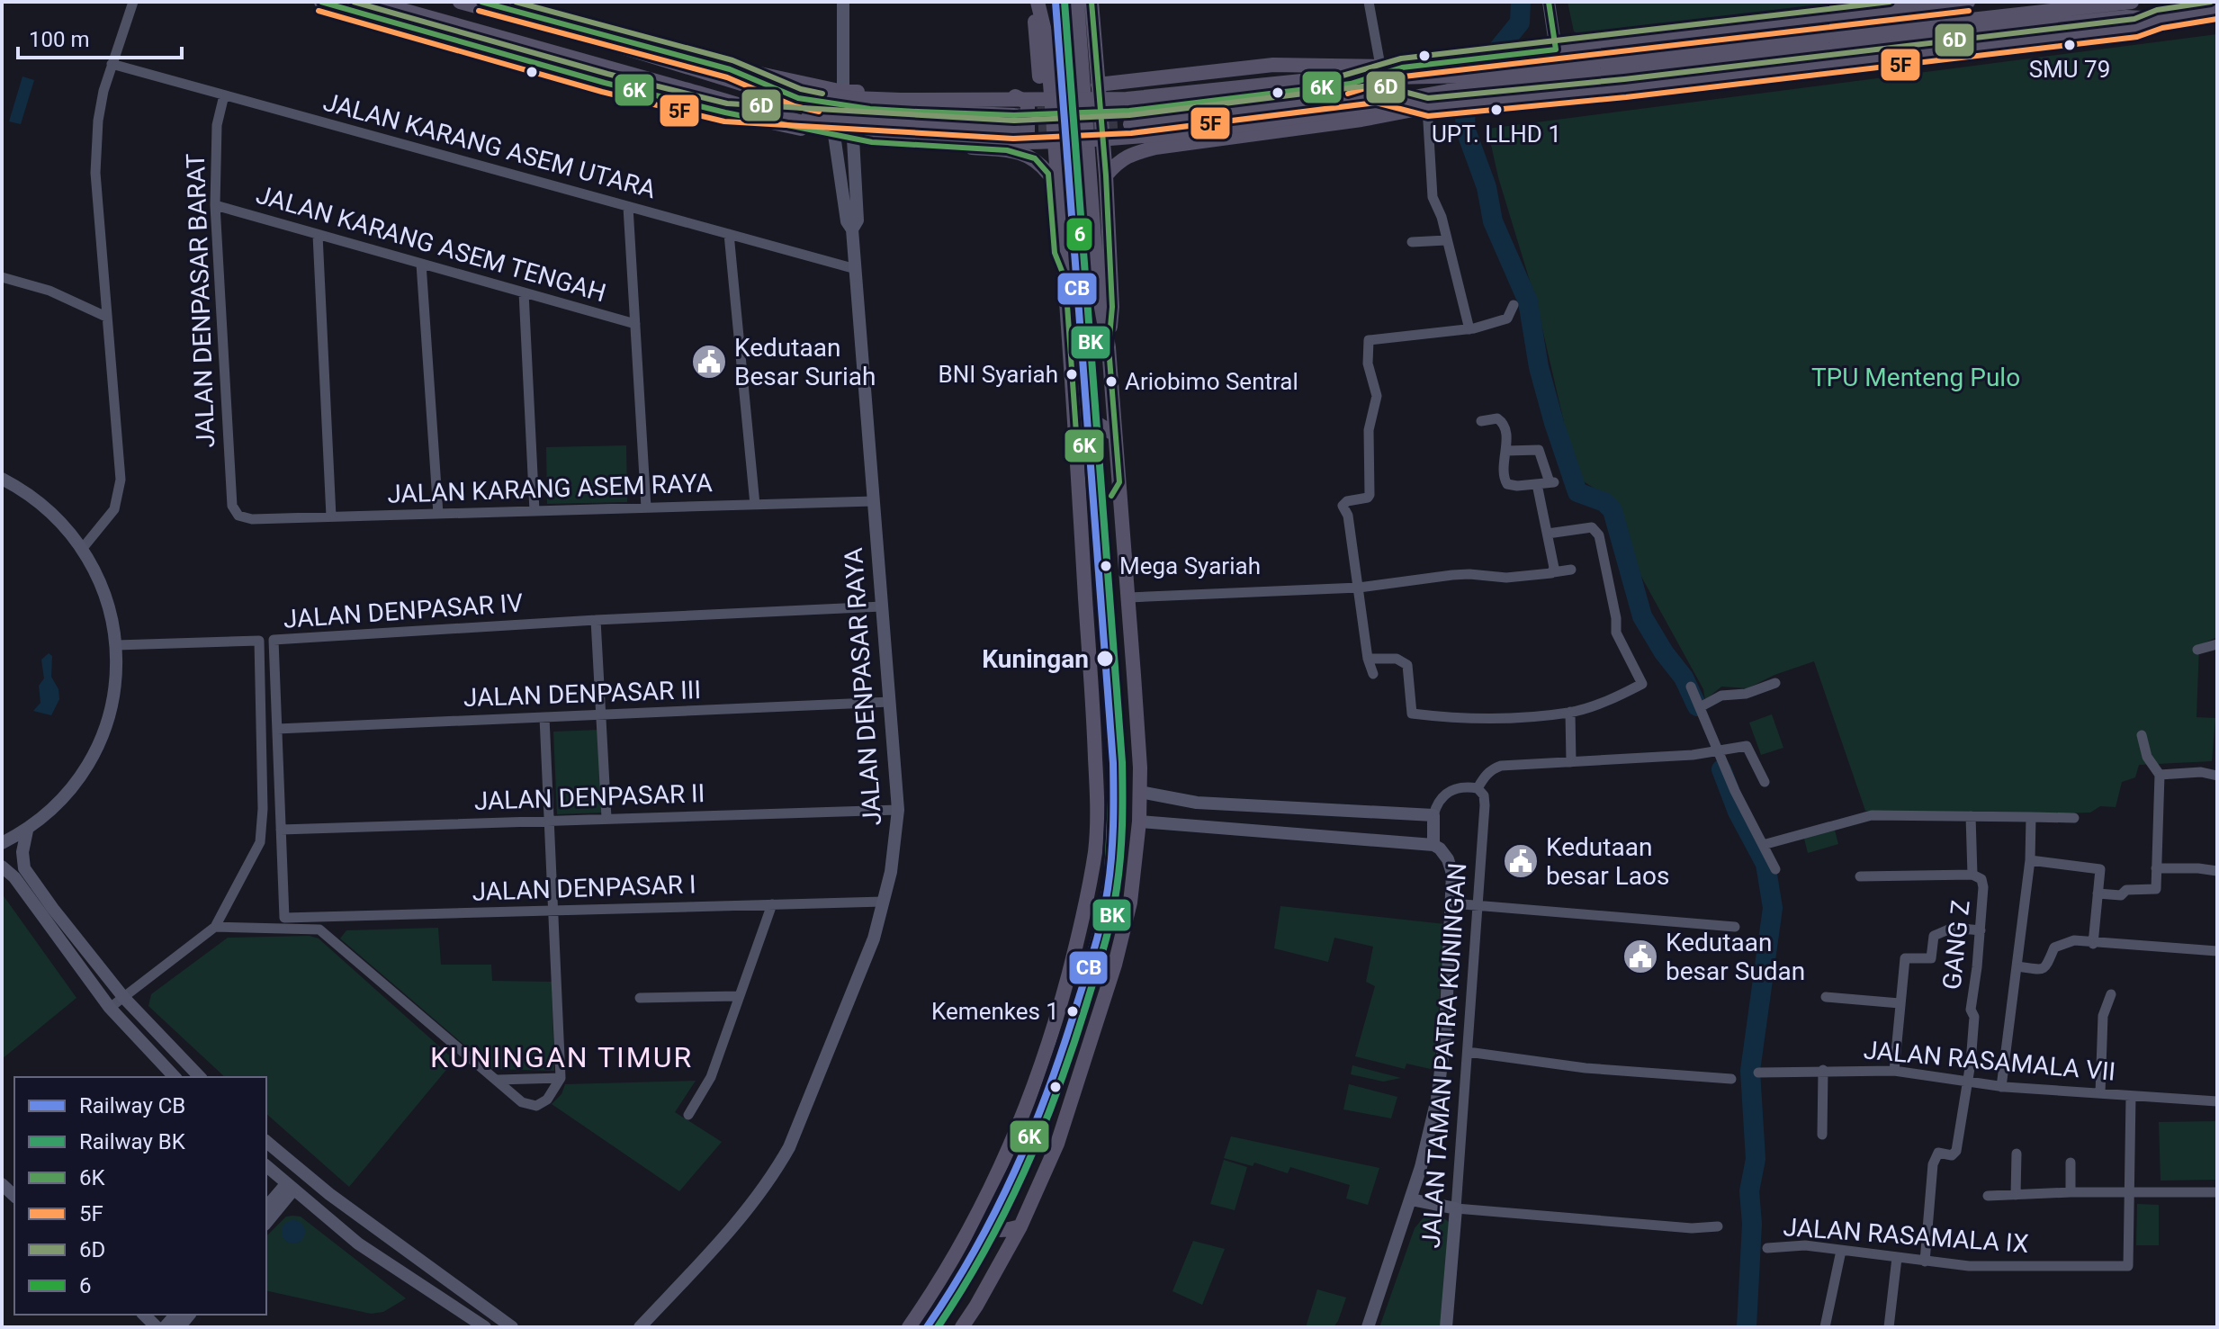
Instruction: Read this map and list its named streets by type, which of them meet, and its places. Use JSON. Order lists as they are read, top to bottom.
{
  "streets": {
    "street": [
      "JALAN KARANG ASEM UTARA",
      "JALAN KARANG ASEM TENGAH",
      "JALAN DENPASAR BARAT",
      "JALAN KARANG ASEM RAYA",
      "JALAN DENPASAR IV",
      "JALAN DENPASAR RAYA",
      "JALAN DENPASAR III",
      "JALAN DENPASAR II",
      "JALAN DENPASAR I",
      "GANG Z",
      "JALAN TAMAN PATRA KUNINGAN",
      "JALAN RASAMALA VII",
      "JALAN RASAMALA IX"
    ]
  },
  "crossings": [
    ["JALAN KARANG ASEM UTARA", "JALAN DENPASAR BARAT"],
    ["JALAN KARANG ASEM UTARA", "JALAN DENPASAR RAYA"],
    ["JALAN KARANG ASEM TENGAH", "JALAN DENPASAR BARAT"],
    ["JALAN DENPASAR BARAT", "JALAN KARANG ASEM RAYA"],
    ["JALAN KARANG ASEM RAYA", "JALAN DENPASAR RAYA"],
    ["JALAN DENPASAR IV", "JALAN DENPASAR RAYA"],
    ["JALAN DENPASAR IV", "JALAN DENPASAR III"],
    ["JALAN DENPASAR IV", "JALAN DENPASAR II"],
    ["JALAN DENPASAR IV", "JALAN DENPASAR I"],
    ["JALAN DENPASAR RAYA", "JALAN DENPASAR III"],
    ["JALAN DENPASAR RAYA", "JALAN DENPASAR II"],
    ["JALAN DENPASAR RAYA", "JALAN DENPASAR I"],
    ["GANG Z", "JALAN RASAMALA VII"],
    ["GANG Z", "JALAN RASAMALA IX"]
  ],
  "districts": ["KUNINGAN TIMUR"],
  "parks": ["TPU Menteng Pulo"],
  "places": {
    "other": [
      "SMU 79",
      "UPT. LLHD 1",
      "BNI Syariah",
      "Ariobimo Sentral",
      "Mega Syariah",
      "Kuningan",
      "Kemenkes 1"
    ],
    "public building": ["Kedutaan Besar Suriah", "Kedutaan besar Laos", "Kedutaan besar Sudan"]
  },
  "lines": [
    "rail line CB",
    "rail line BK",
    "transit line 6K",
    "transit line 6D",
    "transit line 6",
    "transit line 5F"
  ],
  "legend": [
    "Railway CB",
    "Railway BK",
    "6K",
    "5F",
    "6D",
    "6"
  ],
  "scale_bar": "100 m"
}
